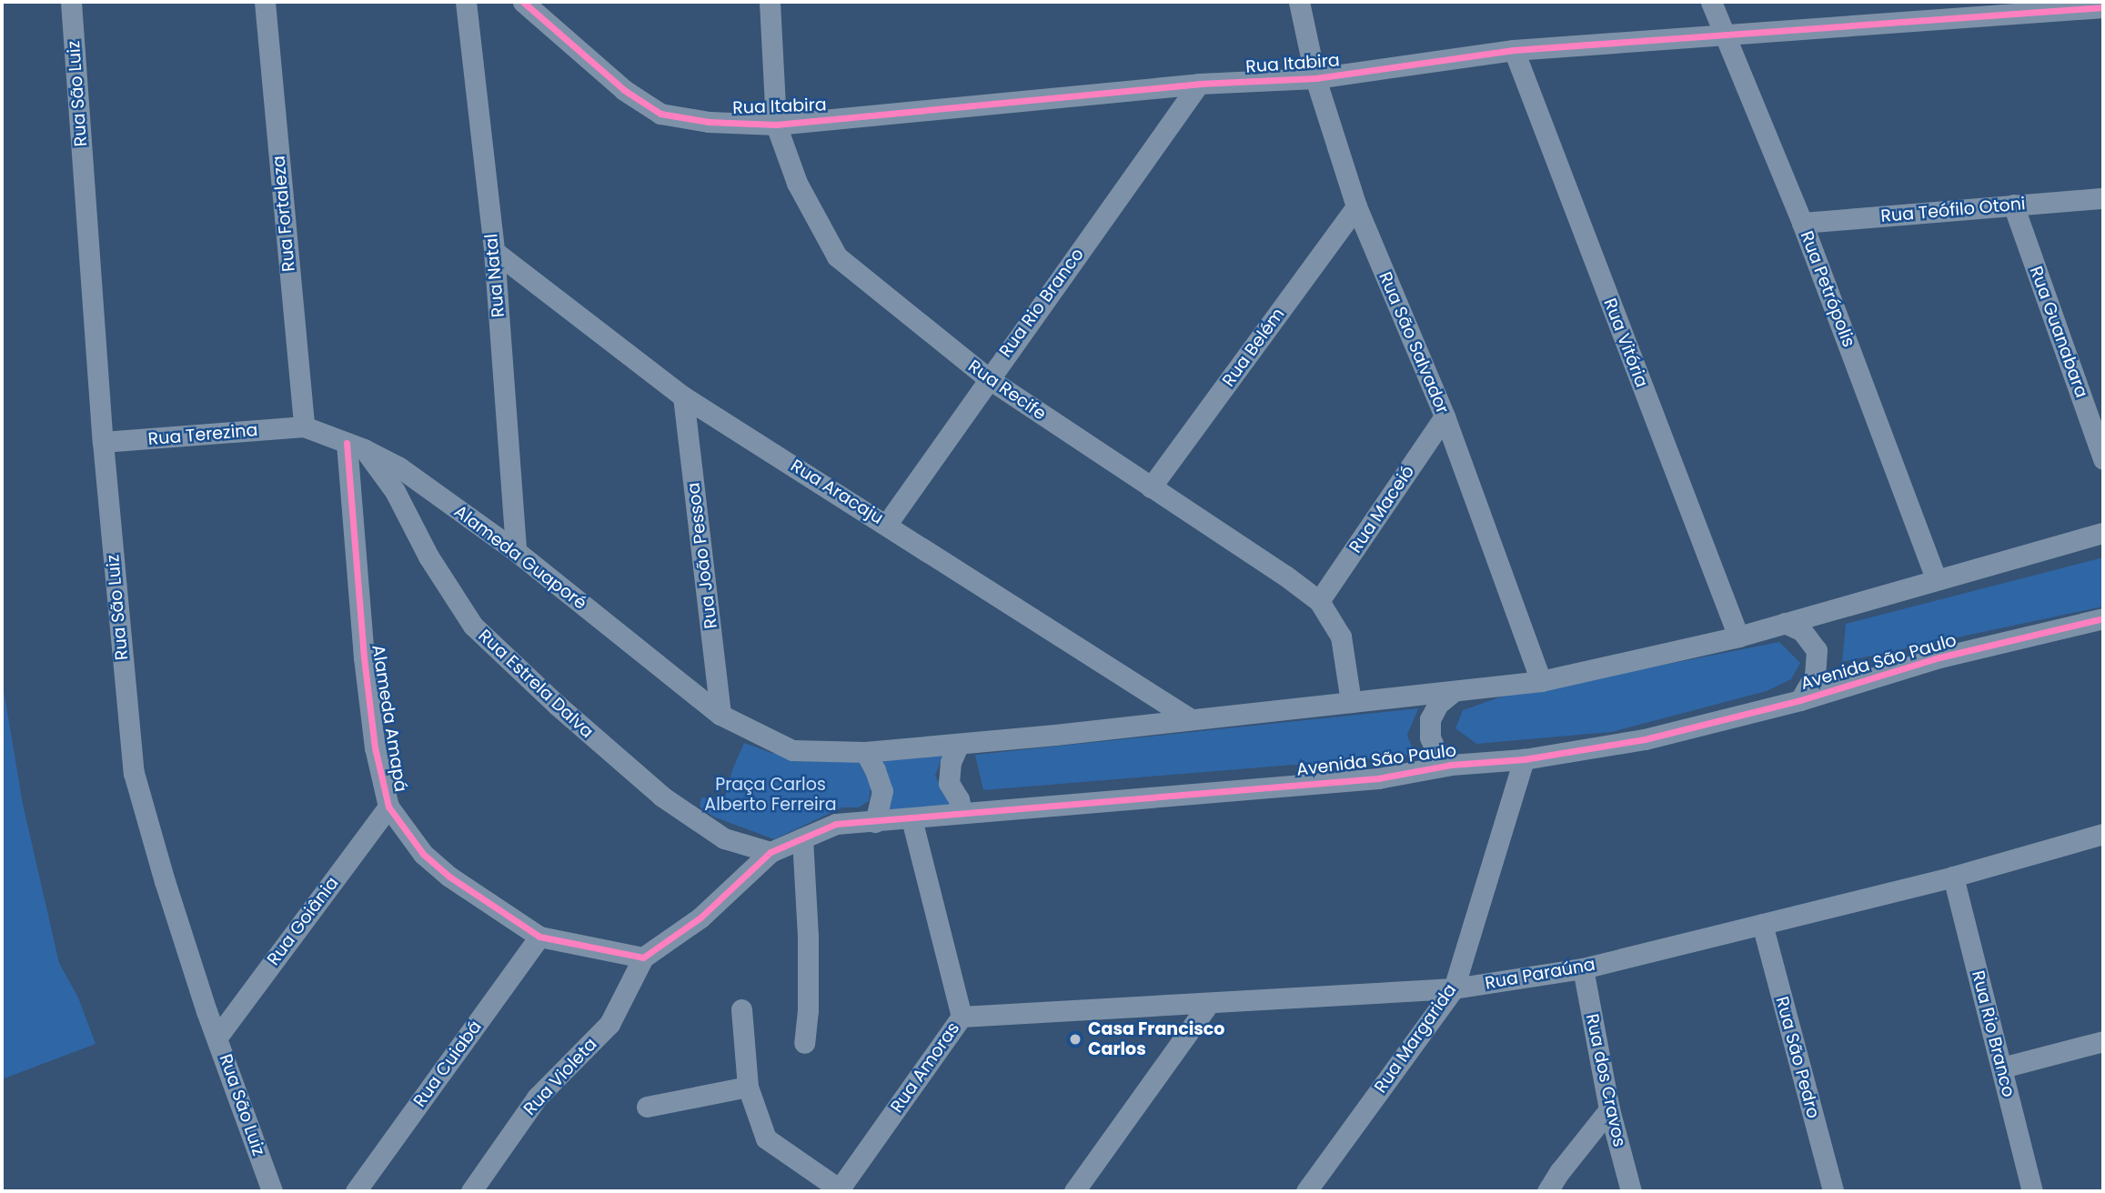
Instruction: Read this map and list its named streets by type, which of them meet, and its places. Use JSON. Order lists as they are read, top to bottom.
{
  "streets": {
    "street": [
      "Rua Itabira",
      "Rua São Luiz",
      "Rua Teófilo Otoni",
      "Rua Fortaleza",
      "Rua Natal",
      "Rua Petrópolis",
      "Rua Rio Branco",
      "Rua Guanabara",
      "Rua São Salvador",
      "Rua Vitória",
      "Rua Belém",
      "Rua Recife",
      "Rua Terezina",
      "Rua Aracaju",
      "Rua Maceió",
      "Rua João Pessoa",
      "Alameda Guaporé",
      "Avenida São Paulo",
      "Rua Estrela Dalva",
      "Alameda Amapá",
      "Rua Goiânia",
      "Rua Paraúna",
      "Rua Margarida",
      "Rua São Pedro",
      "Rua Cuiabá",
      "Rua Amoras",
      "Rua Violeta",
      "Rua dos Cravos"
    ]
  },
  "crossings": [
    ["Rua Itabira", "Rua Petrópolis"],
    ["Rua Itabira", "Rua Rio Branco"],
    ["Rua Itabira", "Rua São Salvador"],
    ["Rua Itabira", "Rua Vitória"],
    ["Rua Itabira", "Rua Recife"],
    ["Rua São Luiz", "Rua Terezina"],
    ["Rua São Luiz", "Rua Goiânia"],
    ["Rua Teófilo Otoni", "Rua Petrópolis"],
    ["Rua Teófilo Otoni", "Rua Guanabara"],
    ["Rua Fortaleza", "Rua Terezina"],
    ["Rua Fortaleza", "Alameda Guaporé"],
    ["Rua Natal", "Rua Aracaju"],
    ["Rua Natal", "Alameda Guaporé"],
    ["Rua Rio Branco", "Rua Recife"],
    ["Rua Rio Branco", "Rua Aracaju"],
    ["Rua Rio Branco", "Rua Paraúna"],
    ["Rua São Salvador", "Rua Belém"],
    ["Rua São Salvador", "Rua Maceió"],
    ["Rua Belém", "Rua Recife"],
    ["Rua Recife", "Rua Maceió"],
    ["Rua Terezina", "Alameda Guaporé"],
    ["Rua Aracaju", "Rua João Pessoa"],
    ["Rua João Pessoa", "Alameda Guaporé"],
    ["Alameda Guaporé", "Rua Estrela Dalva"],
    ["Alameda Guaporé", "Alameda Amapá"],
    ["Avenida São Paulo", "Rua Estrela Dalva"],
    ["Avenida São Paulo", "Alameda Amapá"],
    ["Avenida São Paulo", "Rua Margarida"],
    ["Avenida São Paulo", "Rua Amoras"],
    ["Avenida São Paulo", "Rua Violeta"],
    ["Rua Estrela Dalva", "Alameda Amapá"],
    ["Alameda Amapá", "Rua Goiânia"],
    ["Alameda Amapá", "Rua Cuiabá"],
    ["Alameda Amapá", "Rua Violeta"],
    ["Rua Paraúna", "Rua Margarida"],
    ["Rua Paraúna", "Rua São Pedro"],
    ["Rua Paraúna", "Rua Amoras"],
    ["Rua Paraúna", "Rua dos Cravos"]
  ],
  "parks": ["Praça Carlos Alberto Ferreira"],
  "places": ["Casa Francisco Carlos"]
}
